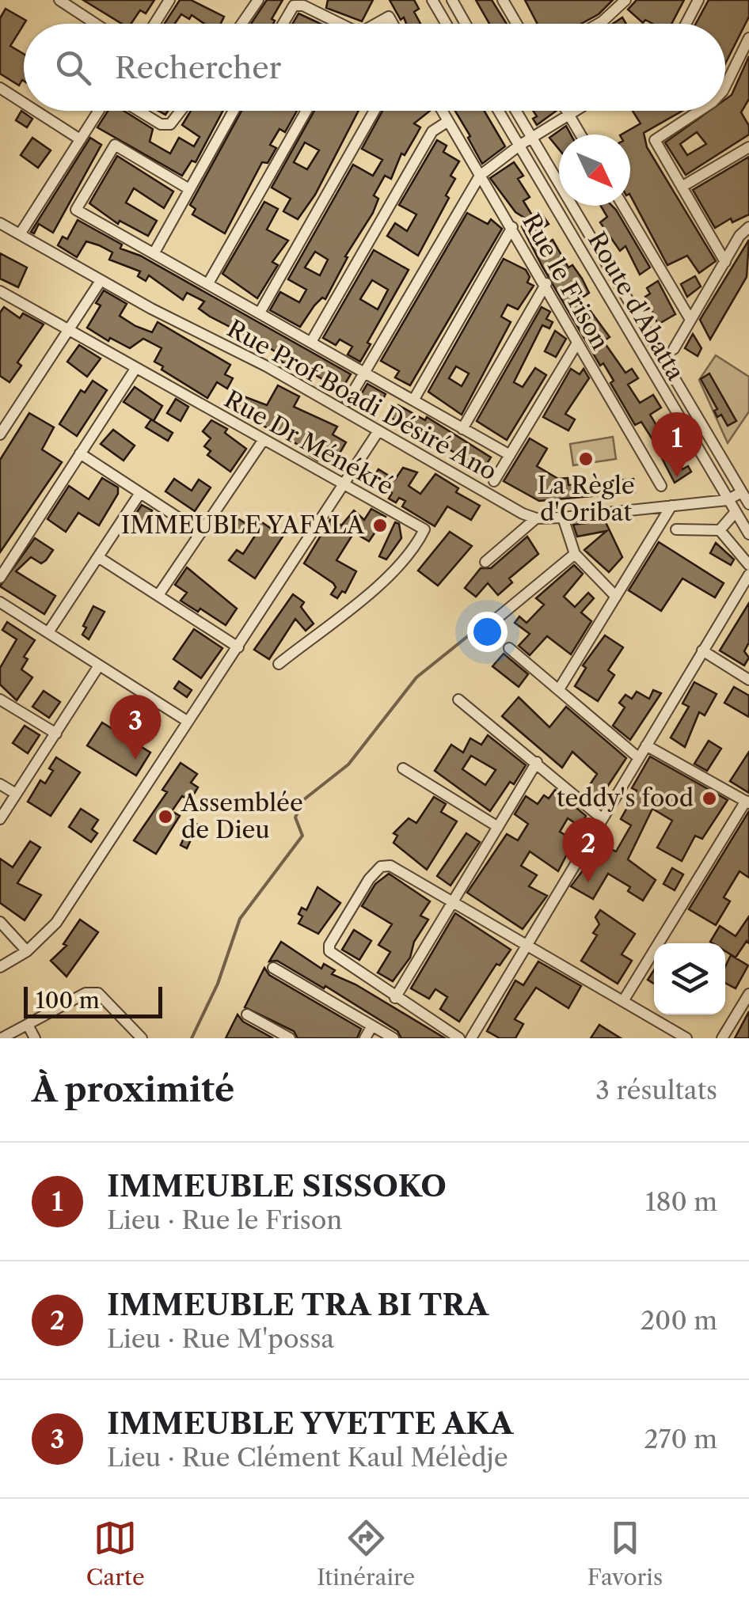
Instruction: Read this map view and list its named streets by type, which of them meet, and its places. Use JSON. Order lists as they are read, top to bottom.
{
  "streets": {
    "street": [
      "Rue le Frison",
      "Route d'Abatta",
      "Rue Prof Boadi Désiré Ano",
      "Rue Dr Ménékré"
    ]
  },
  "places": [
    "La Règle d'Oribat",
    "IMMEUBLE YAFALA",
    "teddy's food",
    "Assemblée de Dieu"
  ],
  "scale_bar": "100 m",
  "north": "bottom right",
  "page": {
    "search": "Rechercher",
    "pins": ["1", "3", "2"],
    "scale": "100 m",
    "heading": ["À proximité", "3 résultats"],
    "list": [
      {
        "mark": "1",
        "name": "IMMEUBLE SISSOKO",
        "note": "Lieu · Rue le Frison",
        "value": "180 m"
      },
      {
        "mark": "2",
        "name": "IMMEUBLE TRA BI TRA",
        "note": "Lieu · Rue M'possa",
        "value": "200 m"
      },
      {
        "mark": "3",
        "name": "IMMEUBLE YVETTE AKA",
        "note": "Lieu · Rue Clément Kaul Mélèdje",
        "value": "270 m"
      }
    ],
    "nav": ["Carte", "Itinéraire", "Favoris"]
  }
}
